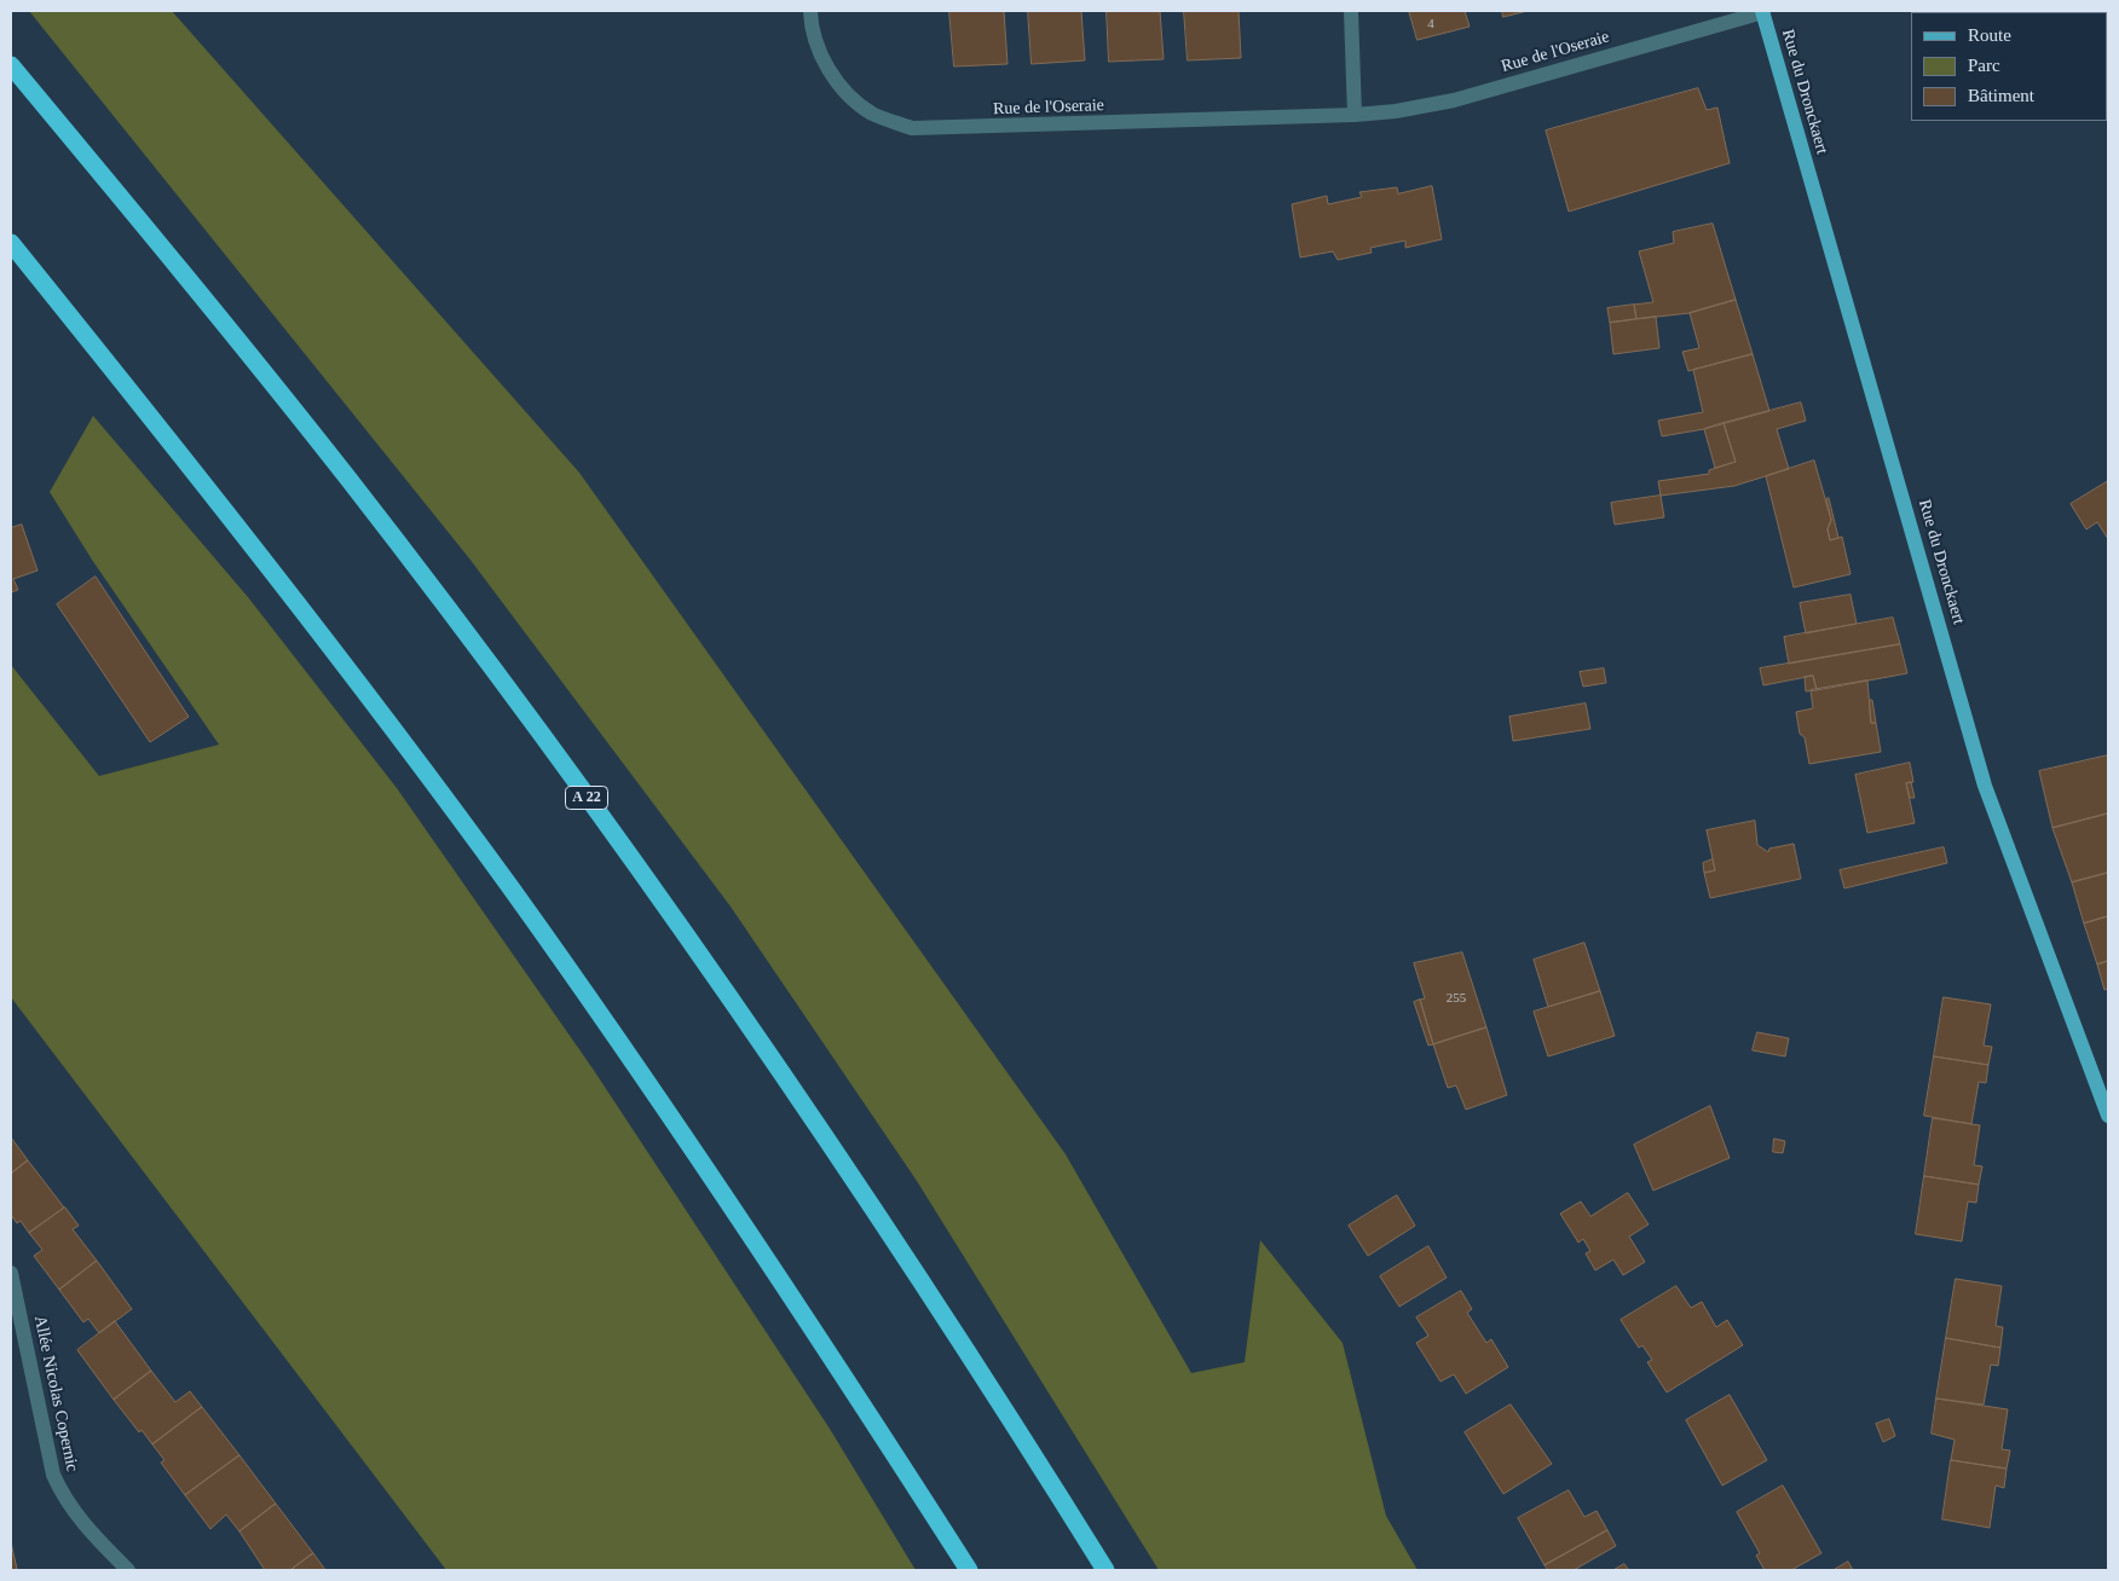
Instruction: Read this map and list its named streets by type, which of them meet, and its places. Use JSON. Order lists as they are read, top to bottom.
{
  "streets": {
    "highway": ["A 22"],
    "main road": ["Rue du Dronckaert"],
    "street": ["Rue de l'Oseraie", "Allée Nicolas Copernic"]
  },
  "crossings": [
    ["Rue de l'Oseraie", "Rue du Dronckaert"]
  ],
  "house_numbers": ["4", "255"],
  "legend": ["Route", "Parc", "Bâtiment"]
}
